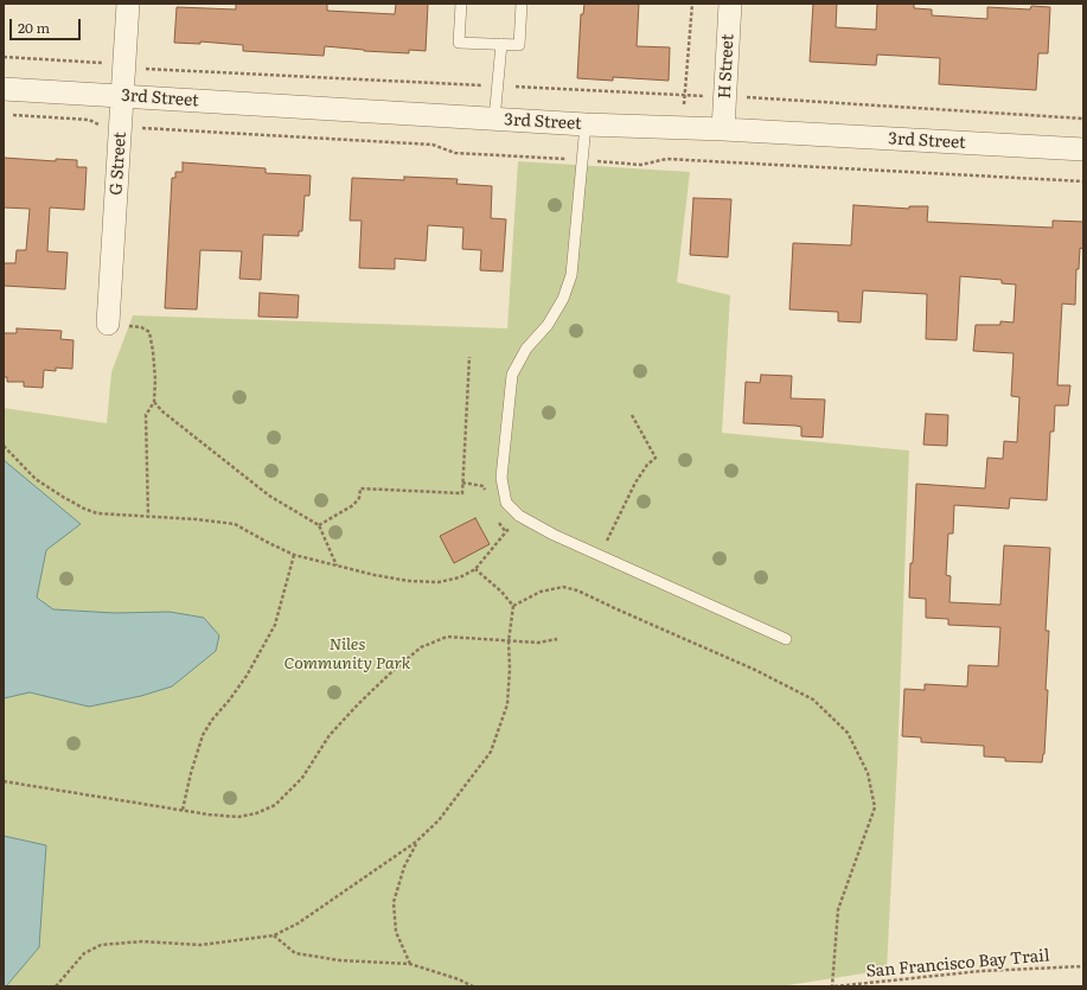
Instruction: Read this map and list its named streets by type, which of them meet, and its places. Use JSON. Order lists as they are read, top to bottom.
{
  "streets": {
    "street": ["H Street", "3rd Street", "G Street"],
    "path": ["San Francisco Bay Trail"]
  },
  "crossings": [
    ["H Street", "3rd Street"],
    ["3rd Street", "G Street"]
  ],
  "parks": ["Niles Community Park"],
  "scale_bar": "20 m"
}
